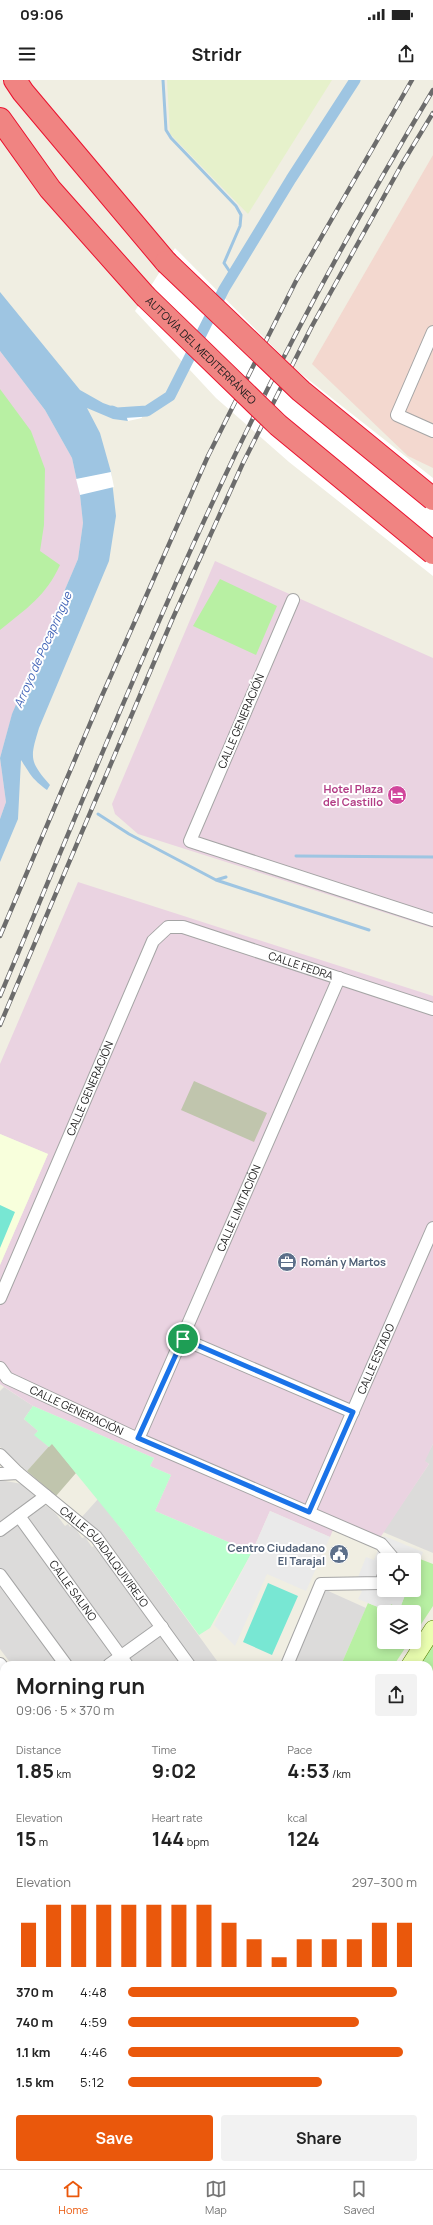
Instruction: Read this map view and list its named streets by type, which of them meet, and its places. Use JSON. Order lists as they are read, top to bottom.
{
  "streets": {
    "highway": ["AUTOVÍA DEL MEDITERRÁNEO"],
    "street": [
      "CALLE GENERACIÓN",
      "CALLE FEDRA",
      "CALLE LIMITACIÓN",
      "CALLE ESTADO",
      "CALLE GUADALQUIVIREJO",
      "CALLE SALINO"
    ]
  },
  "crossings": [
    ["CALLE GENERACIÓN", "CALLE FEDRA"],
    ["CALLE GENERACIÓN", "CALLE LIMITACIÓN"],
    ["CALLE GENERACIÓN", "CALLE ESTADO"],
    ["CALLE FEDRA", "CALLE LIMITACIÓN"]
  ],
  "water": ["Arroyo de Pocapringue"],
  "places": {
    "hotel": ["Hotel Plaza del Castillo"],
    "office": ["Román y Martos"],
    "public building": ["Centro Ciudadano El Tarajal"]
  },
  "page": {
    "status": "09:06",
    "header": "Stridr",
    "heading": ["Morning run", "09:06 · 5 × 370 m"],
    "stats": [
      ["Distance", "1.85 km"],
      ["Time", "9:02"],
      ["Pace", "4:53 /km"],
      ["Elevation", "15 m"],
      ["Heart rate", "144 bpm"],
      ["kcal", "124"]
    ],
    "chart": ["Elevation", "297–300 m"],
    "list": [
      {
        "name": "370 m",
        "note": "4:48"
      },
      {
        "name": "740 m",
        "note": "4:59"
      },
      {
        "name": "1.1 km",
        "note": "4:46"
      },
      {
        "name": "1.5 km",
        "note": "5:12"
      }
    ],
    "buttons": ["Save", "Share"],
    "tabs": ["Home", "Map", "Saved"]
  }
}
